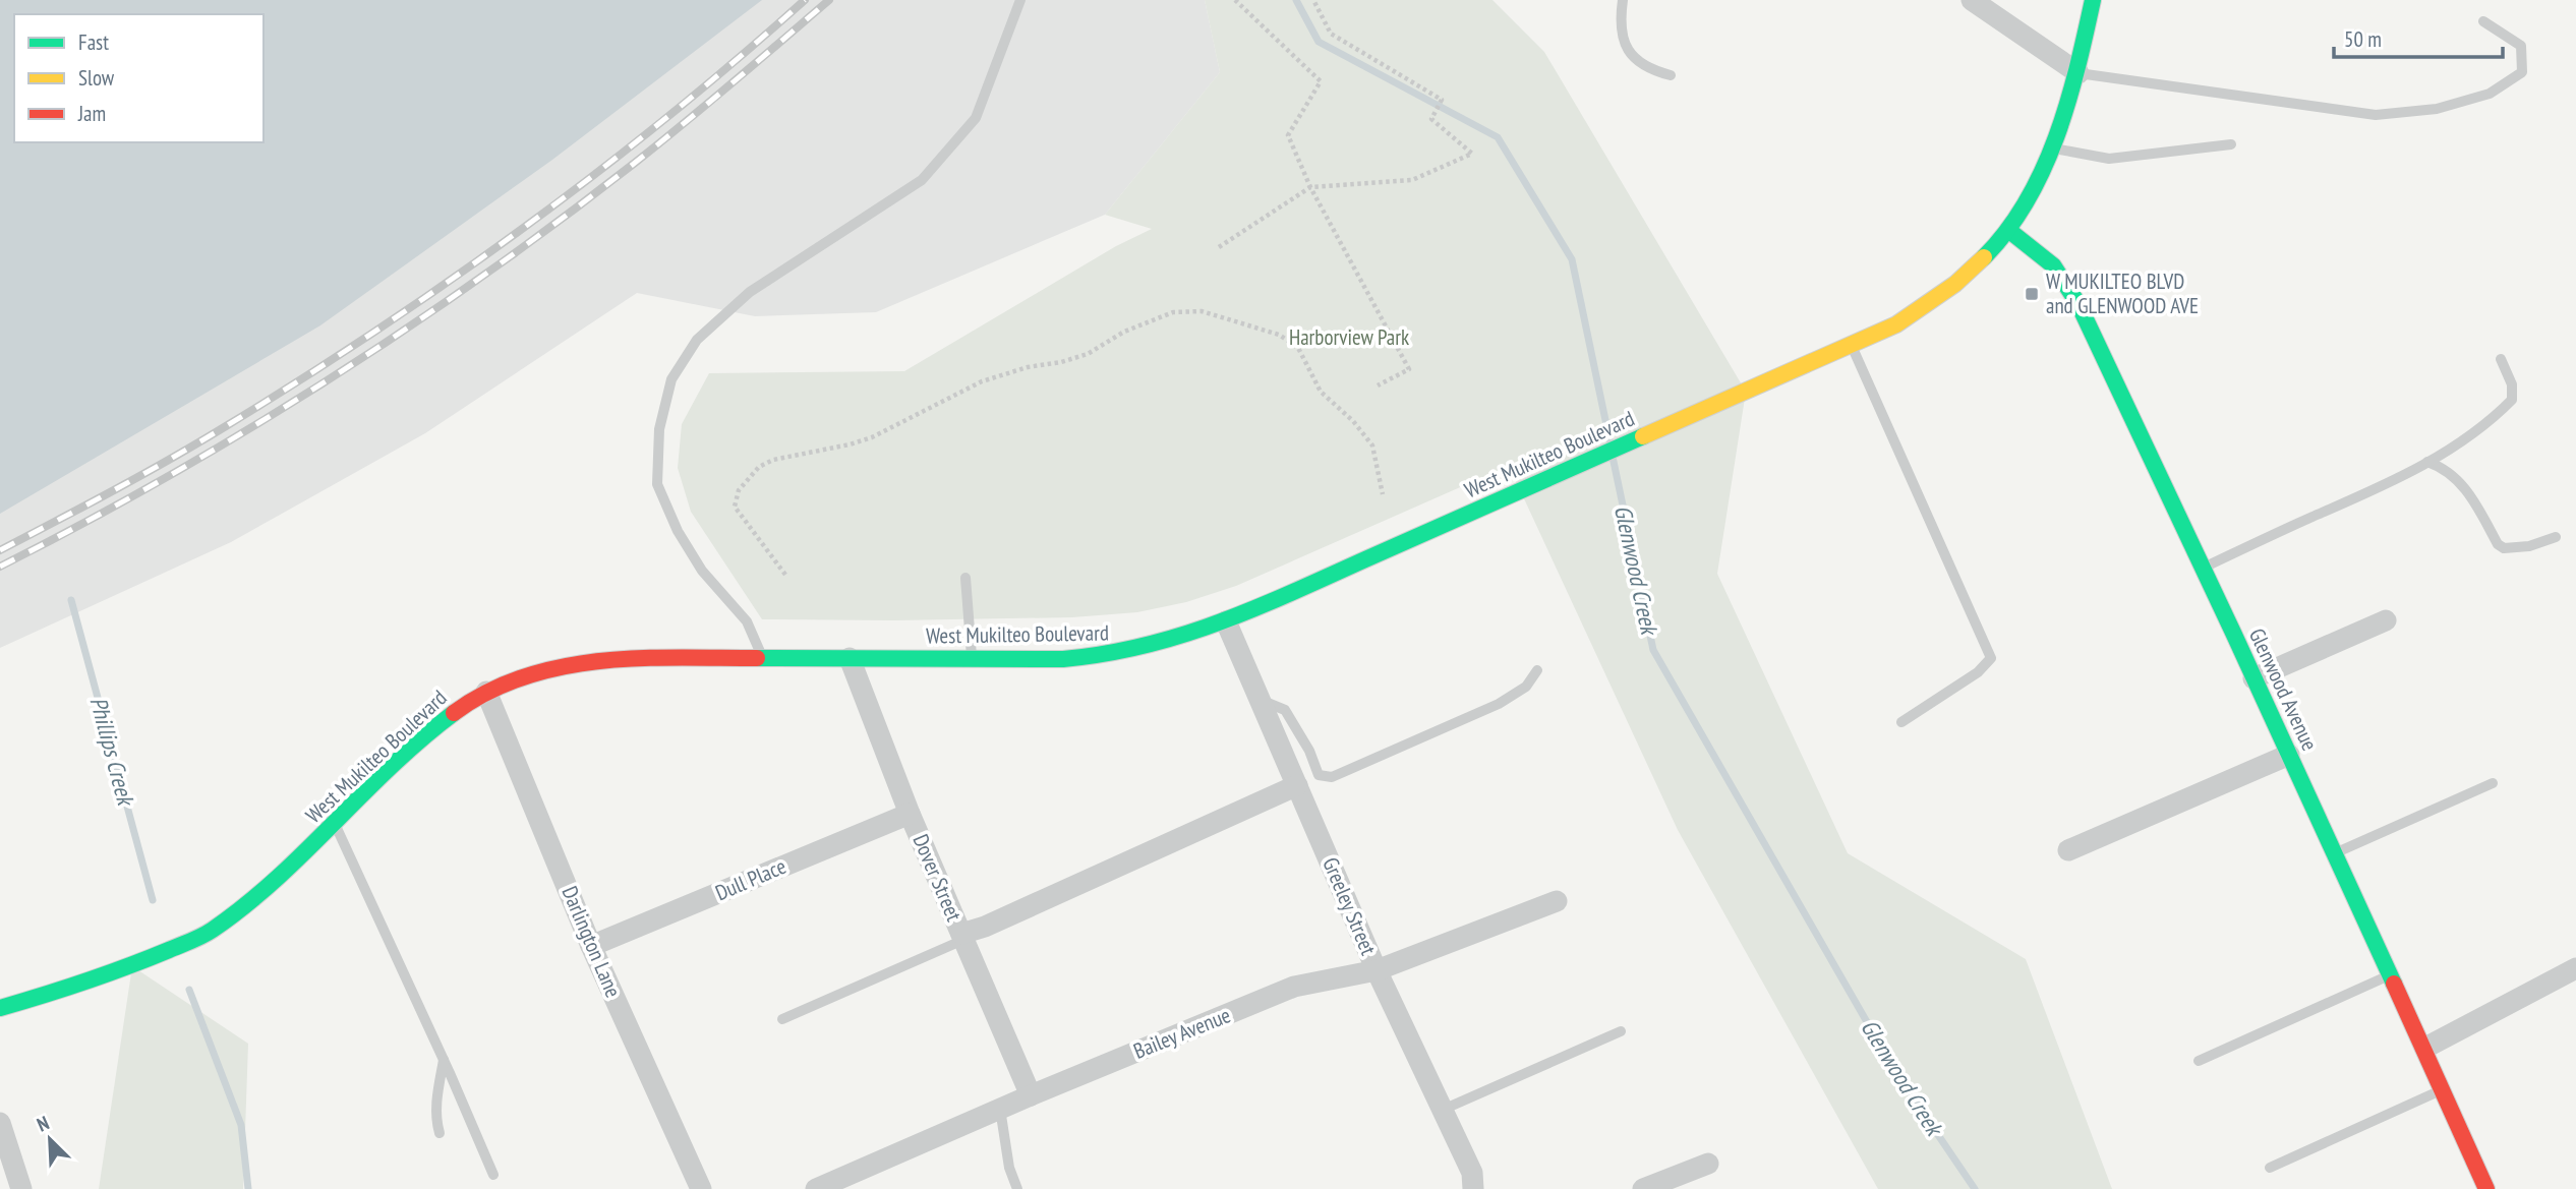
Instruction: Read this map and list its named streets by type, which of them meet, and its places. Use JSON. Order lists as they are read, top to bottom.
{
  "streets": {
    "main road": ["West Mukilteo Boulevard", "Glenwood Avenue"],
    "street": [
      "Dover Street",
      "Dull Place",
      "Greeley Street",
      "Darlington Lane",
      "Bailey Avenue"
    ]
  },
  "crossings": [
    ["West Mukilteo Boulevard", "Glenwood Avenue"],
    ["West Mukilteo Boulevard", "Dover Street"],
    ["West Mukilteo Boulevard", "Greeley Street"],
    ["West Mukilteo Boulevard", "Darlington Lane"],
    ["Dover Street", "Dull Place"],
    ["Dover Street", "Bailey Avenue"],
    ["Dull Place", "Darlington Lane"],
    ["Greeley Street", "Bailey Avenue"]
  ],
  "water": ["Glenwood Creek", "Phillips Creek"],
  "parks": ["Harborview Park"],
  "places": {
    "transit": ["W MUKILTEO BLVD and GLENWOOD AVE"]
  },
  "legend": ["Fast", "Slow", "Jam"],
  "scale_bar": "50 m",
  "north": "top left"
}
